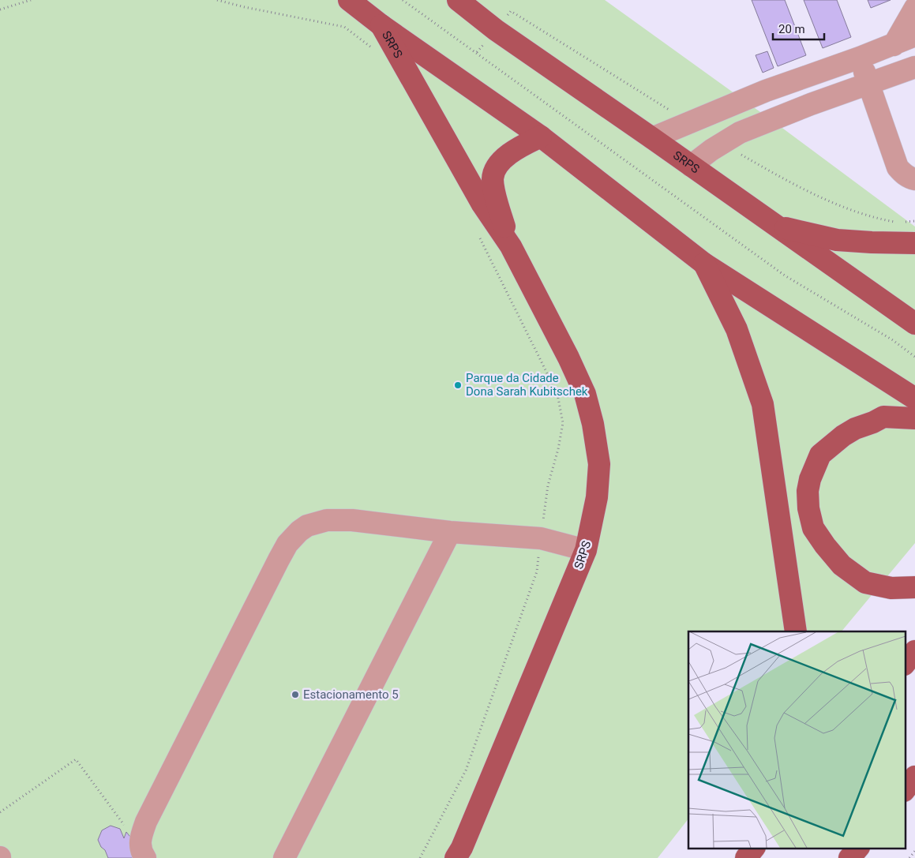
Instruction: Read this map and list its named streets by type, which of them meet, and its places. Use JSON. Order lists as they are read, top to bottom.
{
  "streets": {
    "main road": ["SRPS"]
  },
  "places": ["Parque da Cidade Dona Sarah Kubitschek", "Estacionamento 5"],
  "scale_bar": "20 m"
}
